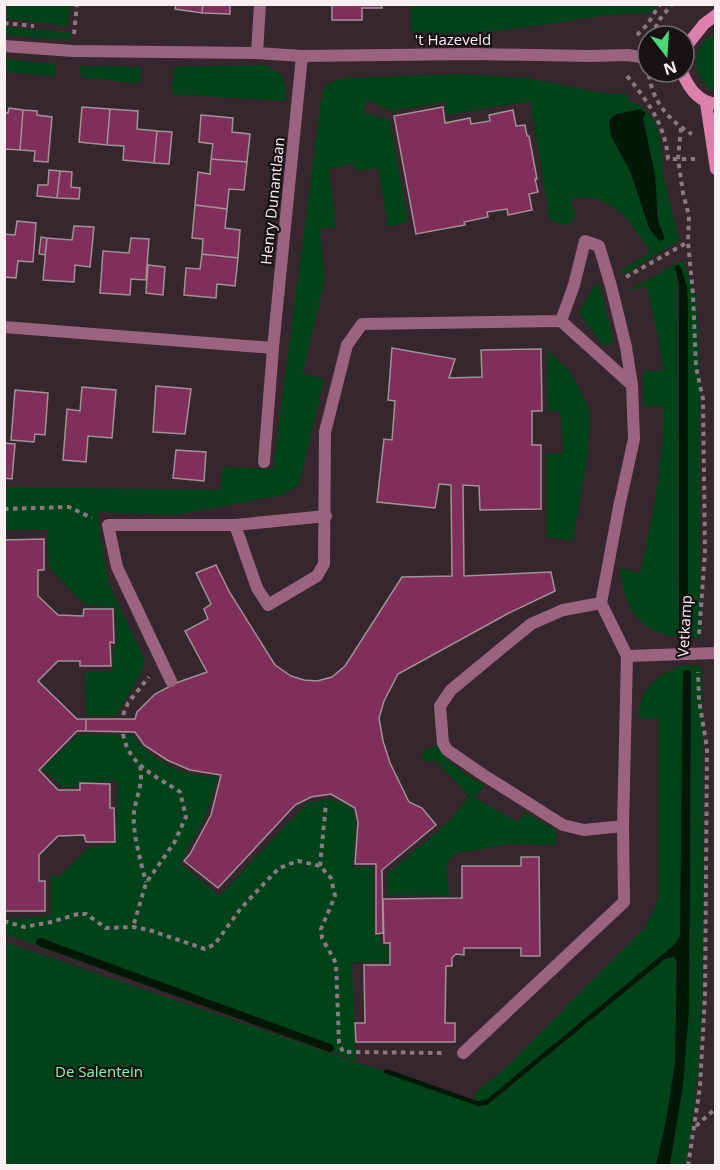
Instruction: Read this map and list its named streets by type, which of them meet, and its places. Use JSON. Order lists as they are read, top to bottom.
{
  "streets": {
    "street": ["'t Hazeveld", "Henry Dunantlaan"],
    "path": ["Vetkamp"]
  },
  "crossings": [
    ["'t Hazeveld", "Henry Dunantlaan"]
  ],
  "parks": ["De Salentein"],
  "north": "bottom"
}
